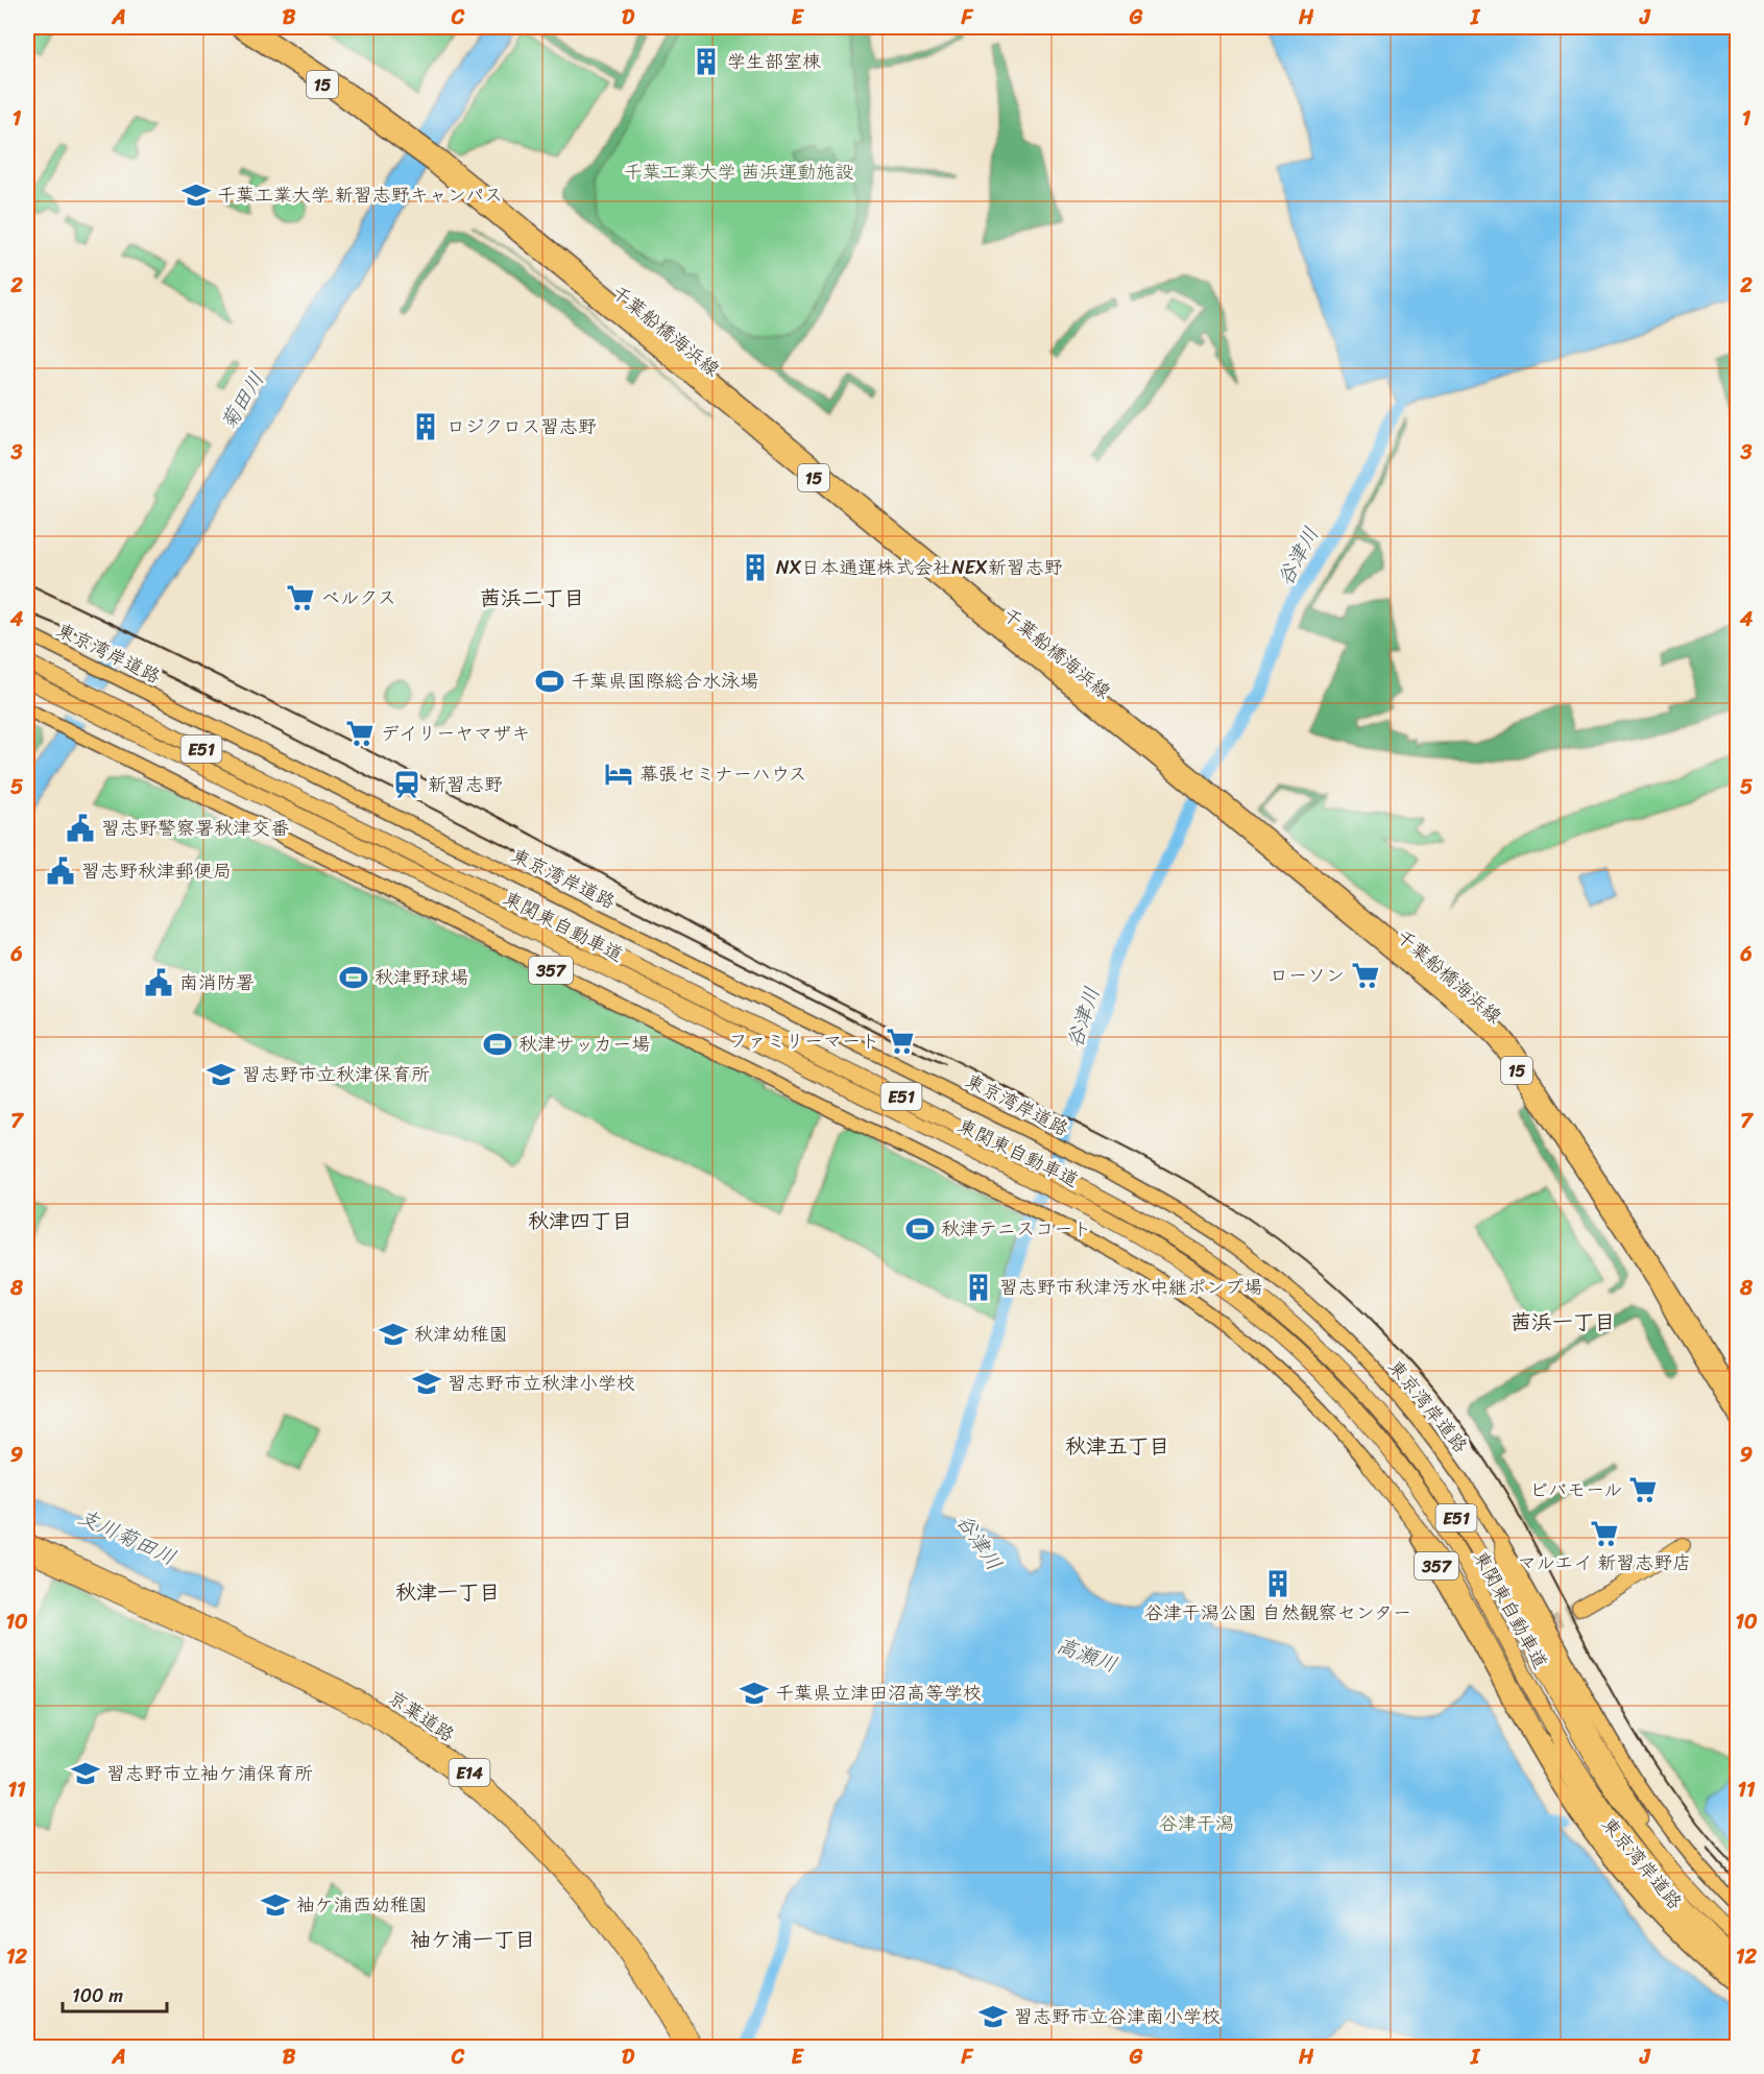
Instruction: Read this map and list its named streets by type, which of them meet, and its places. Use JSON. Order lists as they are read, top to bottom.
{
  "streets": {
    "highway": [
      "E51",
      "東関東自動車道",
      "京葉道路",
      "E14"
    ],
    "main road": [
      "15",
      "千葉船橋海浜線",
      "東京湾岸道路",
      "357"
    ]
  },
  "districts": [
    "茜浜二丁目",
    "秋津四丁目",
    "茜浜一丁目",
    "秋津五丁目",
    "秋津一丁目",
    "袖ケ浦一丁目"
  ],
  "water": [
    "菊田川",
    "谷津川",
    "支川菊田川",
    "高瀬川"
  ],
  "parks": ["千葉工業大学 茜浜運動施設", "谷津干潟"],
  "places": {
    "building": [
      "学生部室棟",
      "ロジクロス習志野",
      "NX日本通運株式会社NEX新習志野",
      "習志野市秋津汚水中継ポンプ場",
      "谷津干潟公園 自然観察センター"
    ],
    "school or university": [
      "千葉工業大学 新習志野キャンパス",
      "習志野市立秋津保育所",
      "秋津幼稚園",
      "習志野市立秋津小学校",
      "千葉県立津田沼高等学校",
      "習志野市立袖ケ浦保育所",
      "袖ケ浦西幼稚園",
      "習志野市立谷津南小学校"
    ],
    "supermarket": [
      "ベルクス",
      "デイリーヤマザキ",
      "ローソン",
      "ファミリーマート",
      "ビバモール",
      "マルエイ 新習志野店"
    ],
    "sports": [
      "千葉県国際総合水泳場",
      "秋津野球場",
      "秋津サッカー場",
      "秋津テニスコート"
    ],
    "hotel": ["幕張セミナーハウス"],
    "station": ["新習志野"],
    "public building": ["習志野警察署秋津交番", "習志野秋津郵便局", "南消防署"]
  },
  "scale_bar": "100 m",
  "grid": {
    "columns": [
      "A",
      "B",
      "C",
      "D",
      "E",
      "F",
      "G",
      "H",
      "I",
      "J"
    ],
    "rows": [
      "1",
      "2",
      "3",
      "4",
      "5",
      "6",
      "7",
      "8",
      "9",
      "10",
      "11",
      "12"
    ]
  }
}
